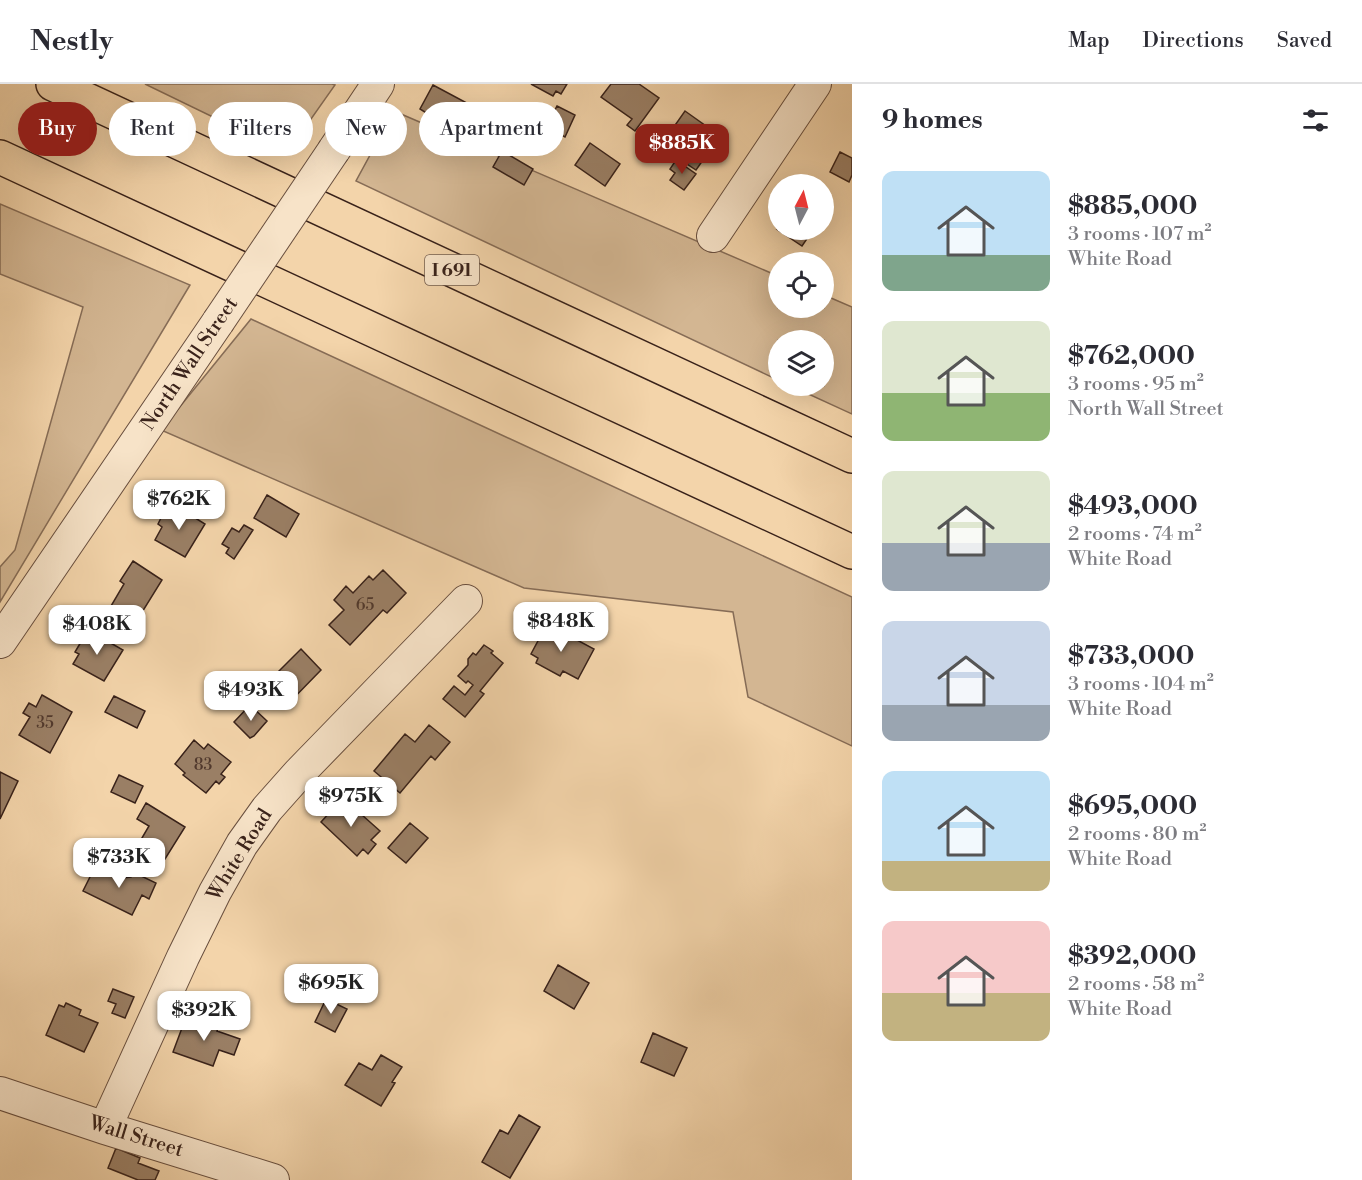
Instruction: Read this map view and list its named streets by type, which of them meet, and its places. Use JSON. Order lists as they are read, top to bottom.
{
  "streets": {
    "highway": ["I 691"],
    "street": ["North Wall Street", "White Road", "Wall Street"]
  },
  "crossings": [
    ["White Road", "Wall Street"]
  ],
  "house_numbers": ["65", "35", "83"],
  "north": "top",
  "page": {
    "header": "Nestly",
    "nav": ["Map", "Directions", "Saved"],
    "heading": "9 homes",
    "chip": [
      "Buy",
      "Rent",
      "Filters",
      "New",
      "Apartment"
    ],
    "price": [
      "$885K",
      "$762K",
      "$848K",
      "$408K",
      "$493K",
      "$975K",
      "$733K",
      "$695K",
      "$392K"
    ],
    "list": [
      {
        "name": "$885,000",
        "note": "3 rooms · 107 m² · White Road"
      },
      {
        "name": "$762,000",
        "note": "3 rooms · 95 m² · North Wall Street"
      },
      {
        "name": "$493,000",
        "note": "2 rooms · 74 m² · White Road"
      },
      {
        "name": "$733,000",
        "note": "3 rooms · 104 m² · White Road"
      },
      {
        "name": "$695,000",
        "note": "2 rooms · 80 m² · White Road"
      },
      {
        "name": "$392,000",
        "note": "2 rooms · 58 m² · White Road"
      }
    ]
  }
}
